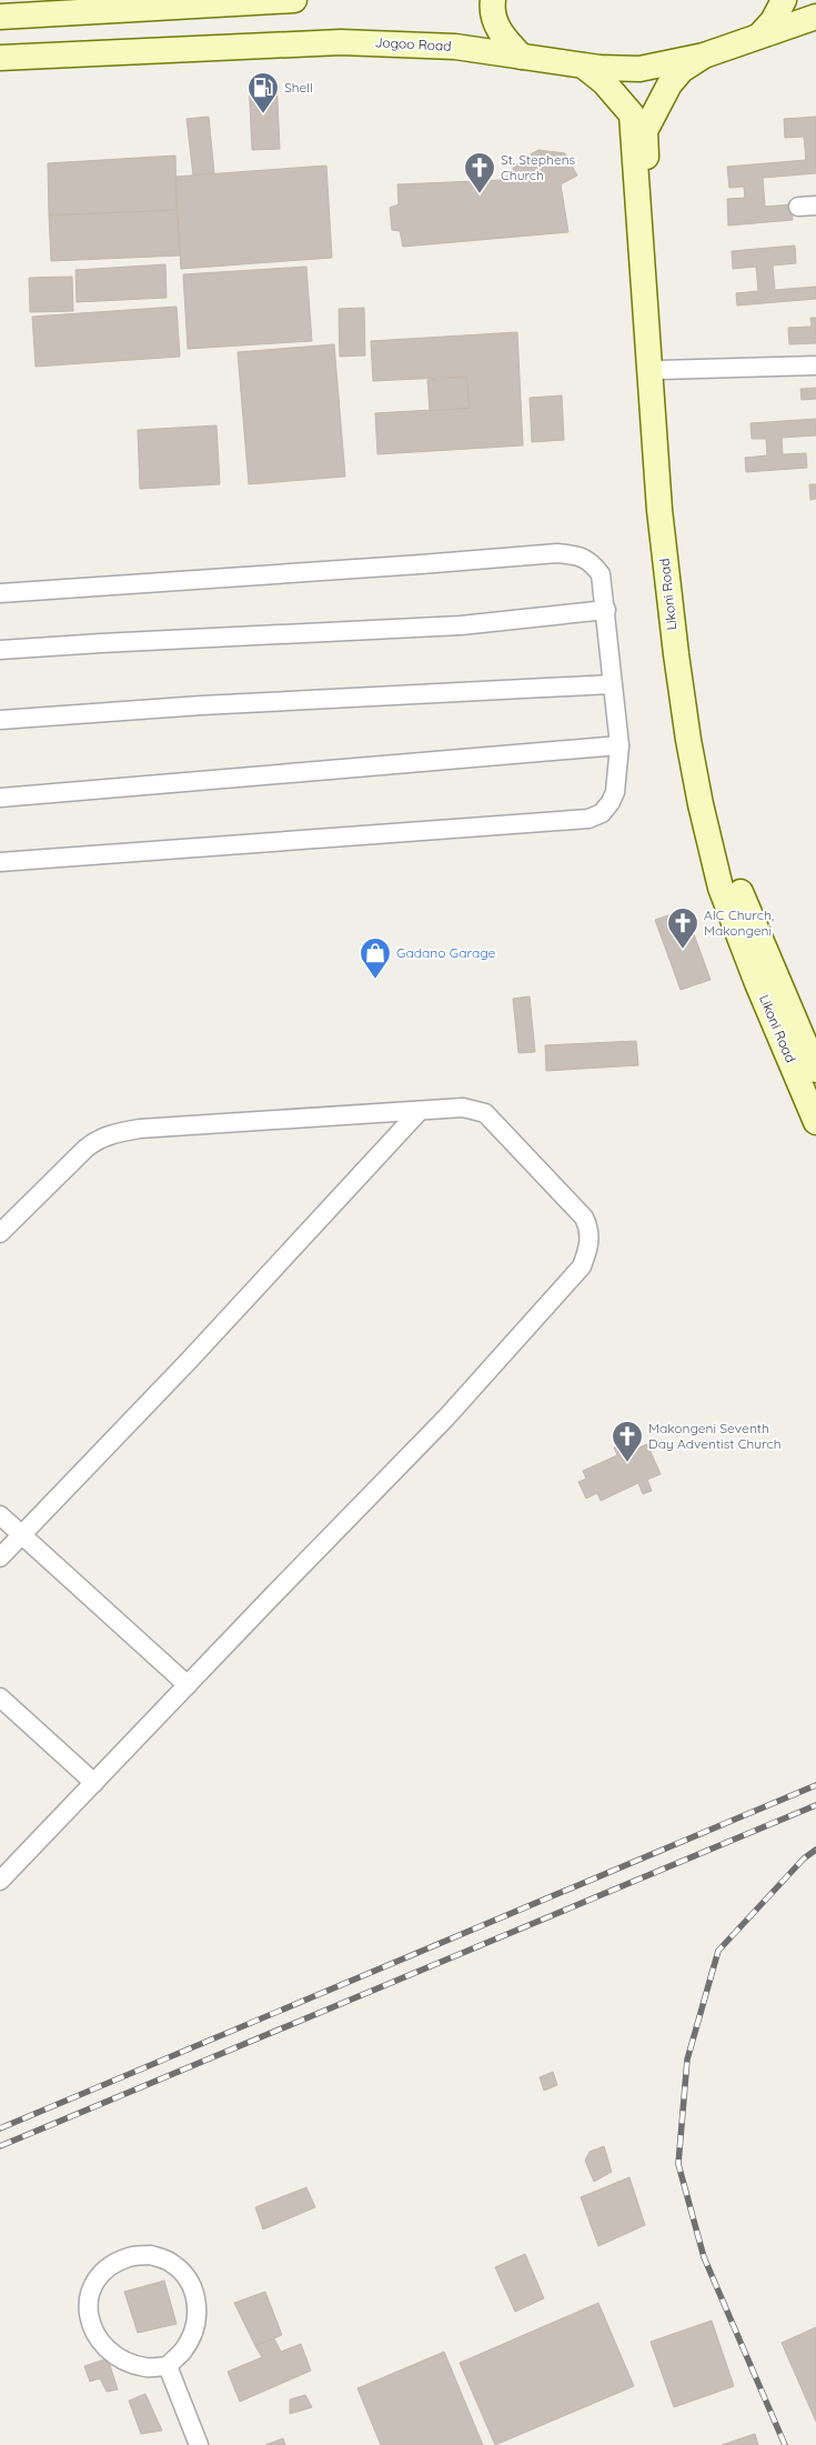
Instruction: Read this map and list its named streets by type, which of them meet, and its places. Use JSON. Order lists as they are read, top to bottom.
{
  "streets": {
    "street": ["Jogoo Road", "Likoni Road"]
  },
  "crossings": [
    ["Jogoo Road", "Likoni Road"]
  ],
  "places": {
    "fuel station": ["Shell"],
    "church": ["St. Stephens Church", "AIC Church, Makongeni", "Makongeni Seventh Day Adventist Church"],
    "shop": ["Gadano Garage"]
  }
}
